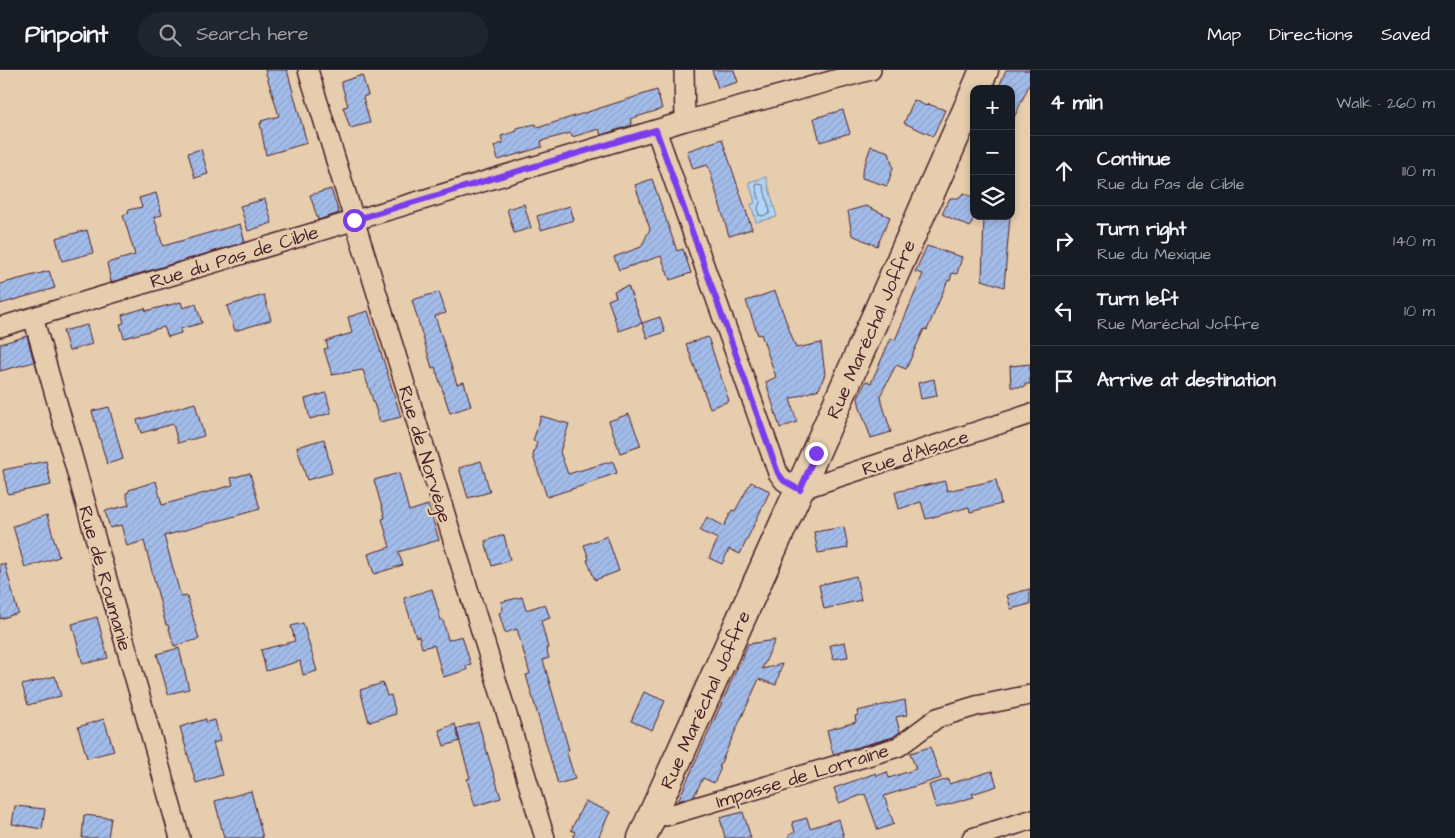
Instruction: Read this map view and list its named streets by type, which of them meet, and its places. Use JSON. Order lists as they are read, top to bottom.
{
  "streets": {
    "main road": ["Rue Maréchal Joffre"],
    "street": [
      "Rue du Pas de Cible",
      "Rue d'Alsace",
      "Rue de Norvège",
      "Rue de Roumanie",
      "Impasse de Lorraine"
    ]
  },
  "crossings": [
    ["Rue du Pas de Cible", "Rue de Norvège"],
    ["Rue du Pas de Cible", "Rue de Roumanie"],
    ["Rue Maréchal Joffre", "Rue d'Alsace"],
    ["Rue Maréchal Joffre", "Impasse de Lorraine"]
  ],
  "page": {
    "header": "Pinpoint",
    "search": "Search here",
    "nav": ["Map", "Directions", "Saved"],
    "heading": ["4 min", "Walk · 260 m"],
    "map_buttons": ["+", "−"],
    "list": [
      ["Continue", "Rue du Pas de Cible", "110 m"],
      ["Turn right", "Rue du Mexique", "140 m"],
      ["Turn left", "Rue Maréchal Joffre", "10 m"],
      "Arrive at destination"
    ]
  }
}
